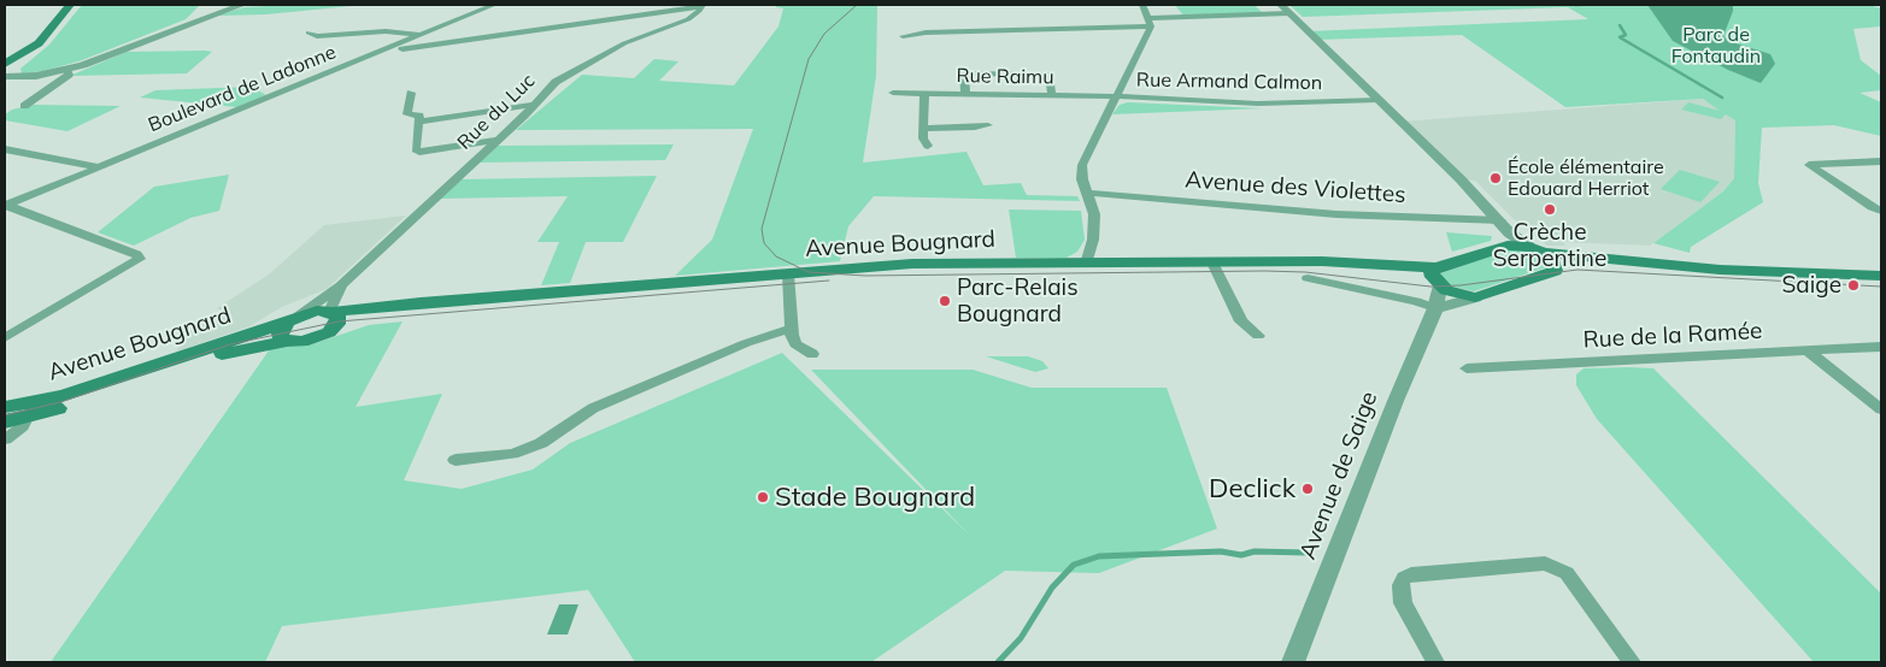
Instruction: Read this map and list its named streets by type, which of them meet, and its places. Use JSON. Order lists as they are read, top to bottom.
{
  "streets": {
    "main road": ["Avenue Bougnard"],
    "street": [
      "Rue Raimu",
      "Rue Armand Calmon",
      "Boulevard de Ladonne",
      "Rue du Luc",
      "Avenue des Violettes",
      "Rue de la Ramée",
      "Avenue de Saige"
    ]
  },
  "crossings": [
    ["Rue Raimu", "Rue Armand Calmon"],
    ["Rue du Luc", "Avenue Bougnard"],
    ["Avenue Bougnard", "Avenue de Saige"]
  ],
  "parks": ["Parc de Fontaudin"],
  "places": [
    "École élémentaire Edouard Herriot",
    "Crèche Serpentine",
    "Saige",
    "Parc-Relais Bougnard",
    "Declick",
    "Stade Bougnard"
  ]
}
